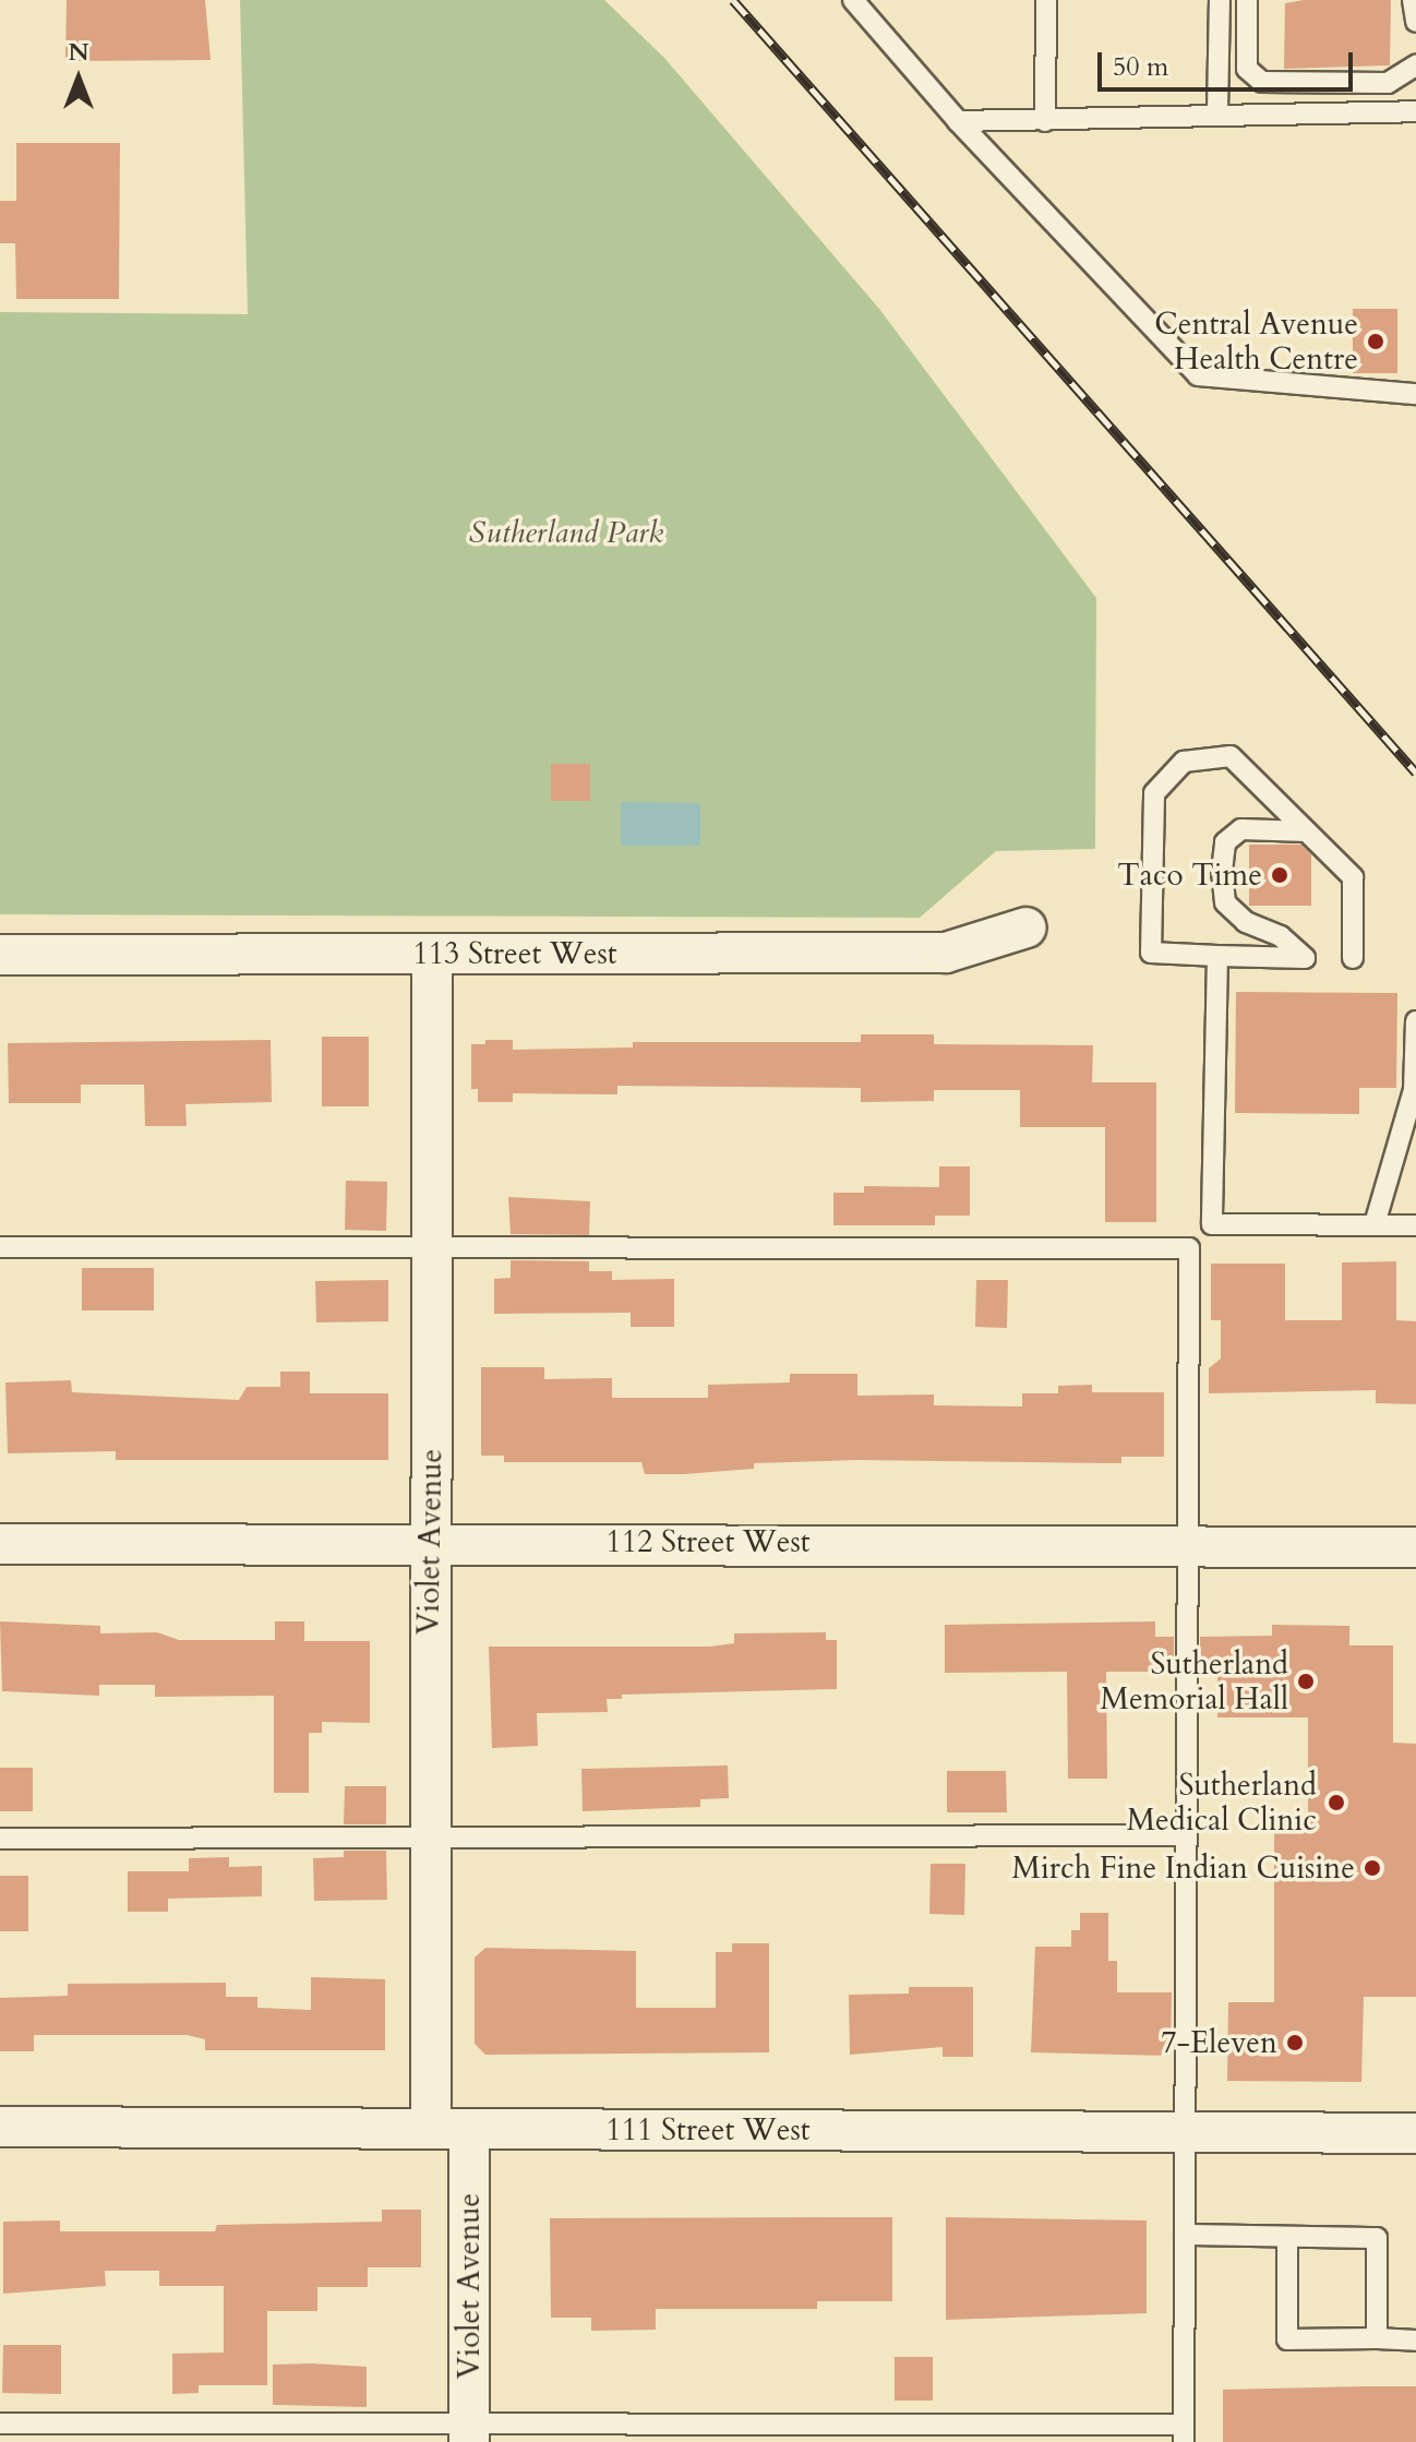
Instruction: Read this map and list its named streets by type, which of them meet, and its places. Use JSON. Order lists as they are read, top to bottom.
{
  "streets": {
    "street": [
      "113 Street West",
      "Violet Avenue",
      "112 Street West",
      "111 Street West"
    ]
  },
  "crossings": [
    ["113 Street West", "Violet Avenue"],
    ["Violet Avenue", "112 Street West"],
    ["Violet Avenue", "111 Street West"]
  ],
  "parks": ["Sutherland Park"],
  "places": [
    "Central Avenue Health Centre",
    "Taco Time",
    "Sutherland Memorial Hall",
    "Sutherland Medical Clinic",
    "Mirch Fine Indian Cuisine",
    "7-Eleven"
  ],
  "scale_bar": "50 m",
  "north": "top"
}
